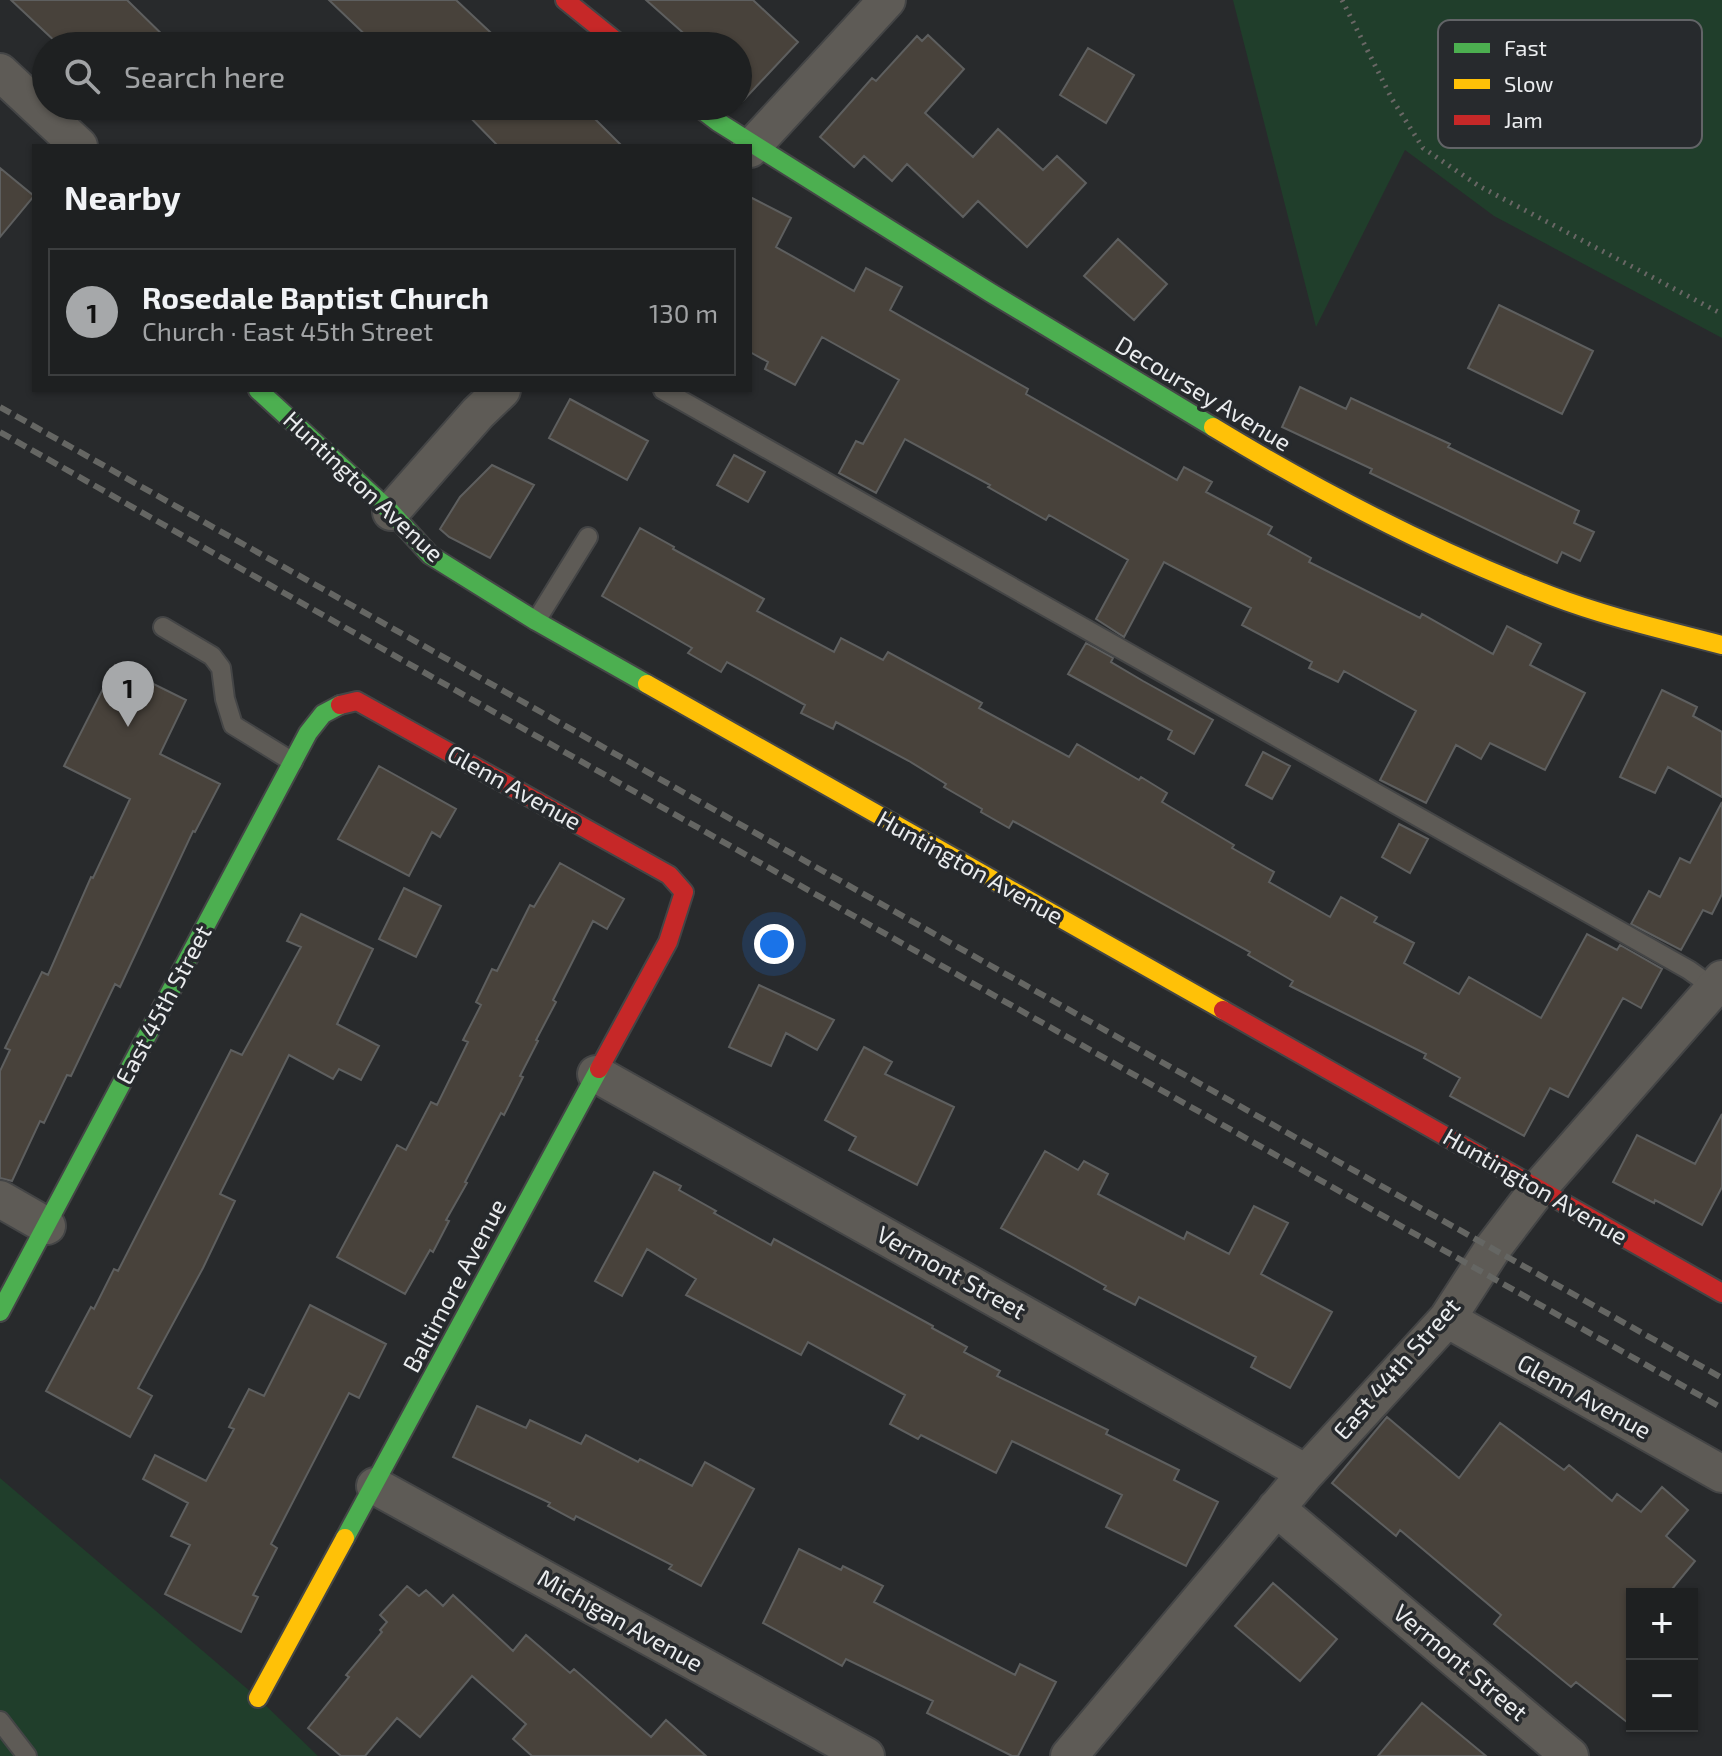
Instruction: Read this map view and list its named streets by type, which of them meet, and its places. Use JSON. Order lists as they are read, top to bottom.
{
  "streets": {
    "street": [
      "Decoursey Avenue",
      "Huntington Avenue",
      "Glenn Avenue",
      "East 45th Street",
      "Vermont Street",
      "Baltimore Avenue",
      "East 44th Street",
      "Michigan Avenue"
    ]
  },
  "crossings": [
    ["Huntington Avenue", "East 44th Street"],
    ["Glenn Avenue", "East 45th Street"],
    ["Glenn Avenue", "Baltimore Avenue"],
    ["Glenn Avenue", "East 44th Street"],
    ["Vermont Street", "Baltimore Avenue"],
    ["Vermont Street", "East 44th Street"],
    ["Baltimore Avenue", "Michigan Avenue"]
  ],
  "legend": ["Fast", "Slow", "Jam"],
  "page": {
    "search": "Search here",
    "heading": "Nearby",
    "list": [
      {
        "mark": "1",
        "name": "Rosedale Baptist Church",
        "note": "Church · East 45th Street",
        "value": "130 m"
      }
    ],
    "pins": "1",
    "map_buttons": ["+", "−"]
  }
}
